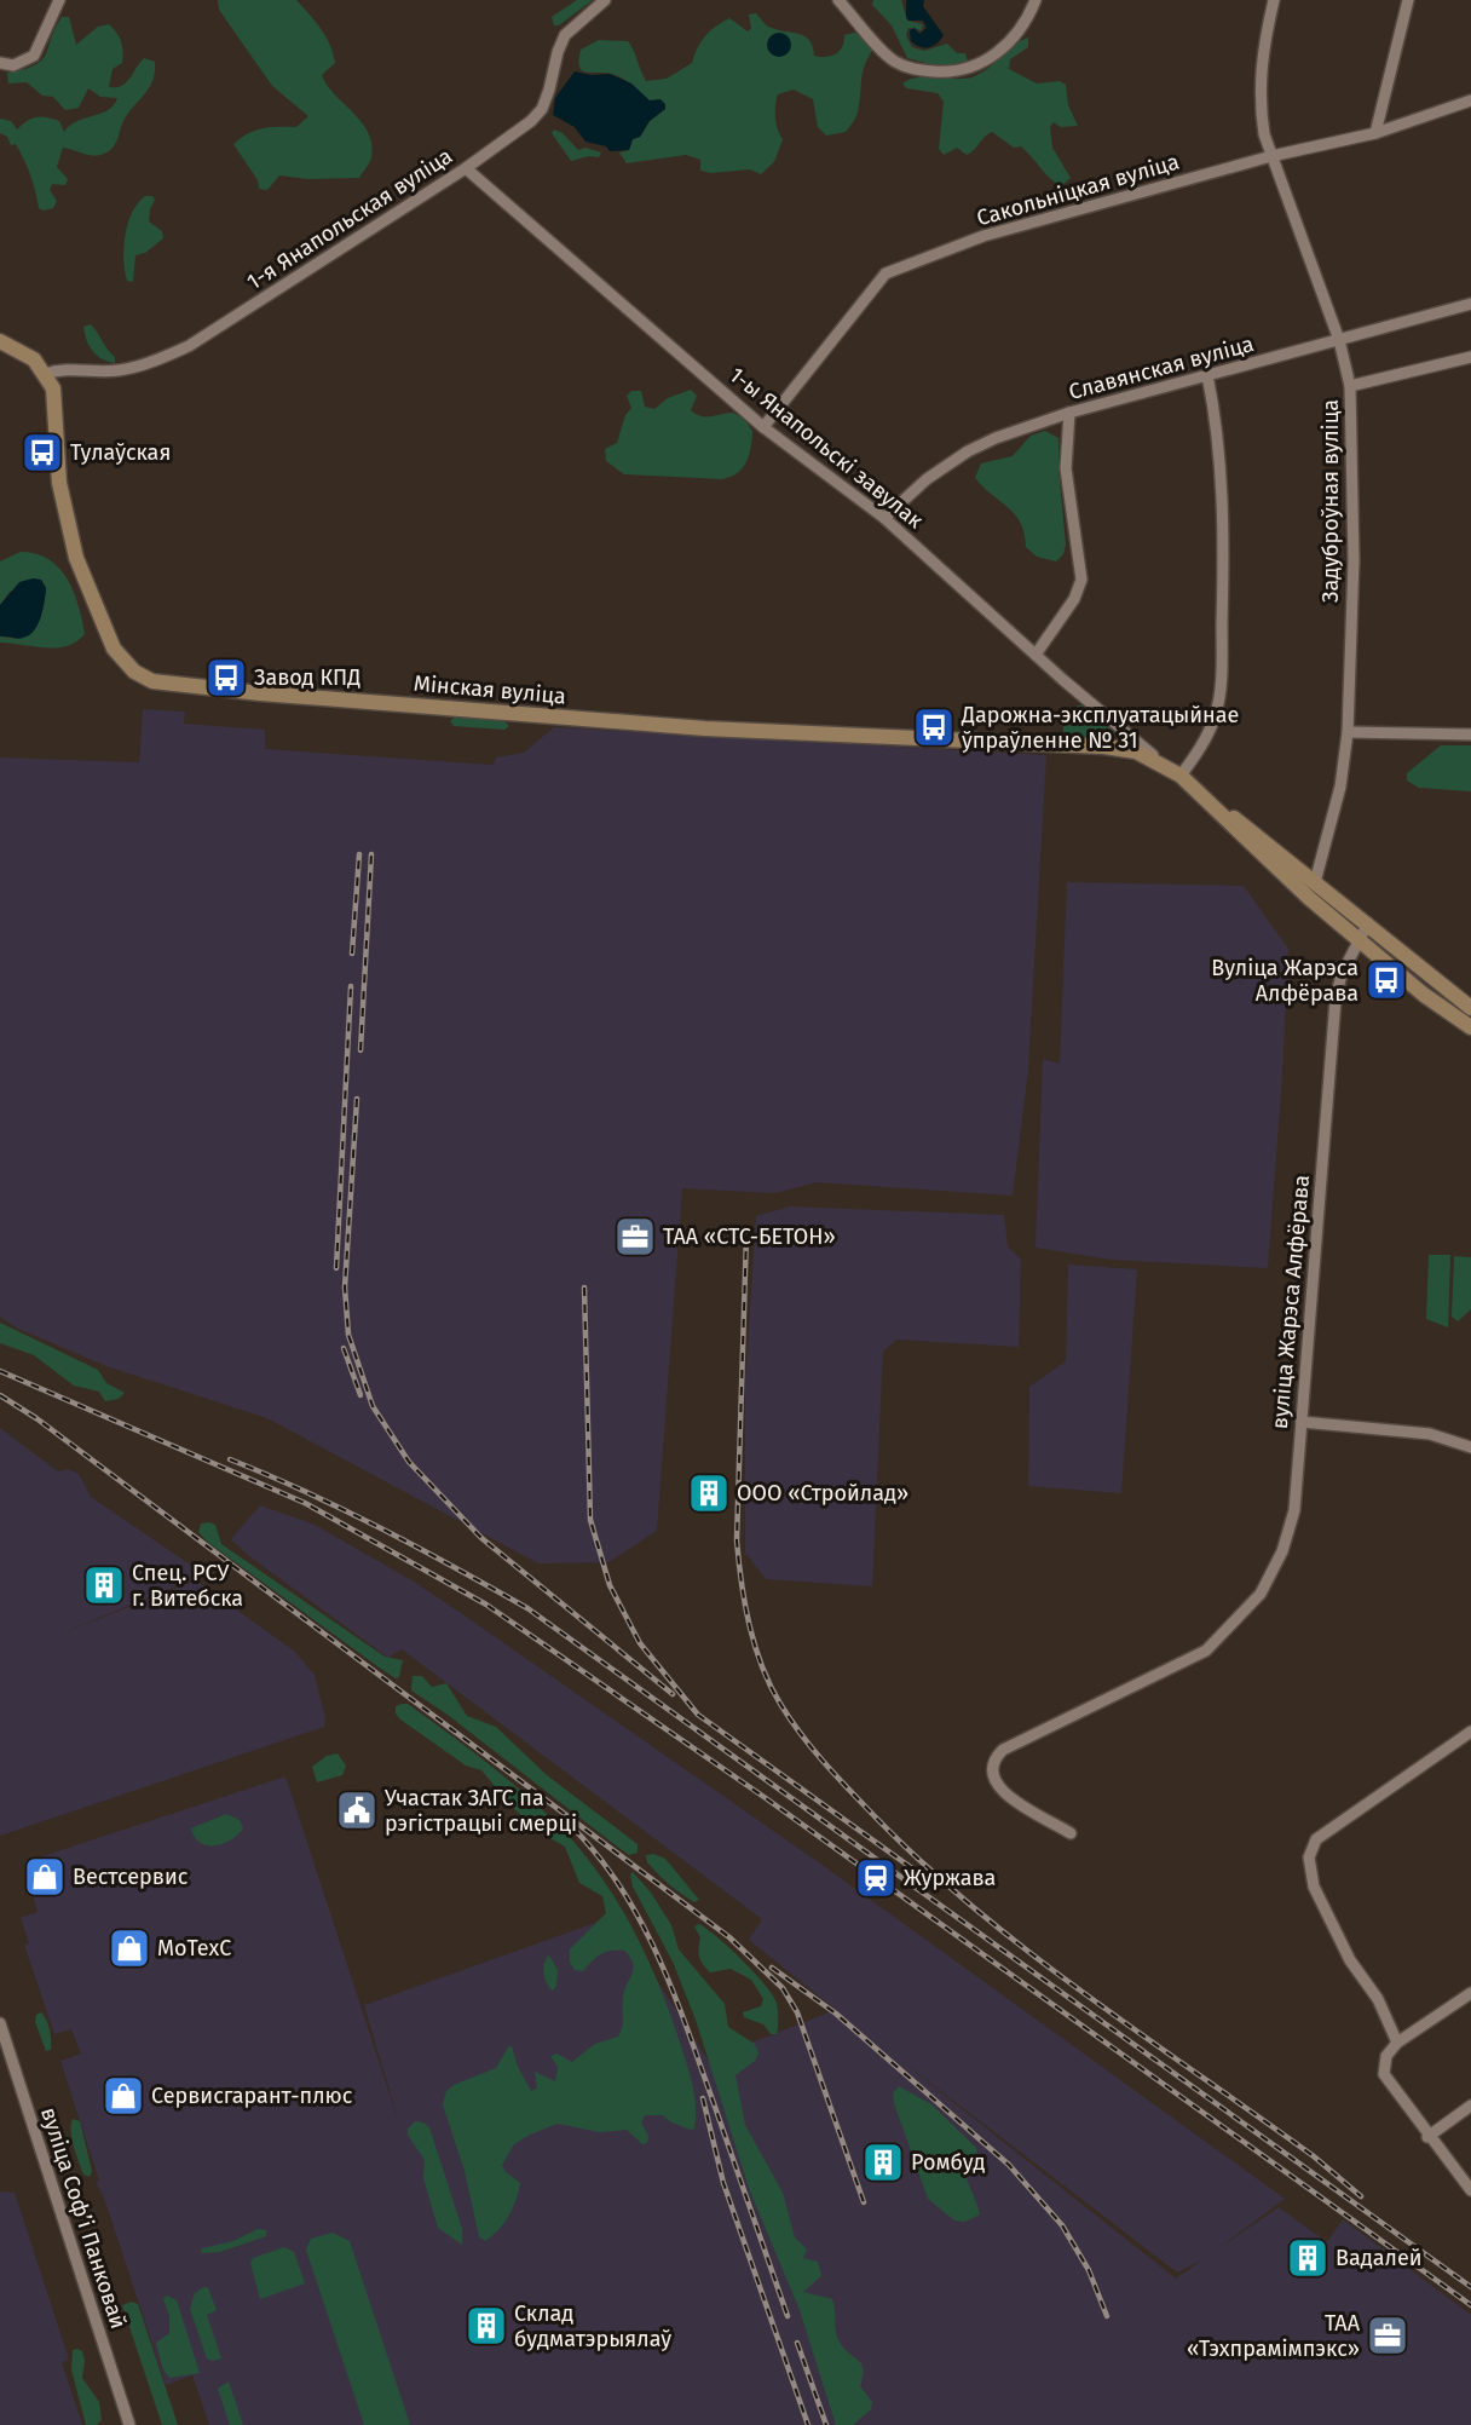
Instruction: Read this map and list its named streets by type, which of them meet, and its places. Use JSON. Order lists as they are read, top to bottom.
{
  "streets": {
    "main road": ["Мінская вуліца"],
    "street": [
      "Сакольніцкая вуліца",
      "1-я Янапольская вуліца",
      "Славянская вуліца",
      "1-ы Янапольскі завулак",
      "Задуброўная вуліца",
      "вуліца Жарэса Алфёрава",
      "вуліца Софʼі Панковай"
    ]
  },
  "crossings": [
    ["Сакольніцкая вуліца", "1-ы Янапольскі завулак"],
    ["Сакольніцкая вуліца", "Задуброўная вуліца"],
    ["1-я Янапольская вуліца", "1-ы Янапольскі завулак"],
    ["1-я Янапольская вуліца", "Мінская вуліца"],
    ["Славянская вуліца", "1-ы Янапольскі завулак"],
    ["Славянская вуліца", "Задуброўная вуліца"],
    ["1-ы Янапольскі завулак", "Мінская вуліца"]
  ],
  "places": {
    "bus stop": [
      "Тулаўская",
      "Завод КПД",
      "Дарожна-эксплуатацыйнае ўпраўленне № 31",
      "Вуліца Жарэса Алфёрава"
    ],
    "office": ["ТАА «СТС-БЕТОН»", "ТАА «Тэхпрамімпэкс»"],
    "building": [
      "ООО «Стройлад»",
      "Спец. РСУ г. Витебска",
      "Ромбуд",
      "Вадалей",
      "Склад будматэрыялаў"
    ],
    "public building": ["Участак ЗАГС па рэгістрацыі смерці"],
    "shop": ["Вестсервис", "MoTexC", "Сервисгарант-плюс"],
    "station": ["Журжава"]
  }
}
